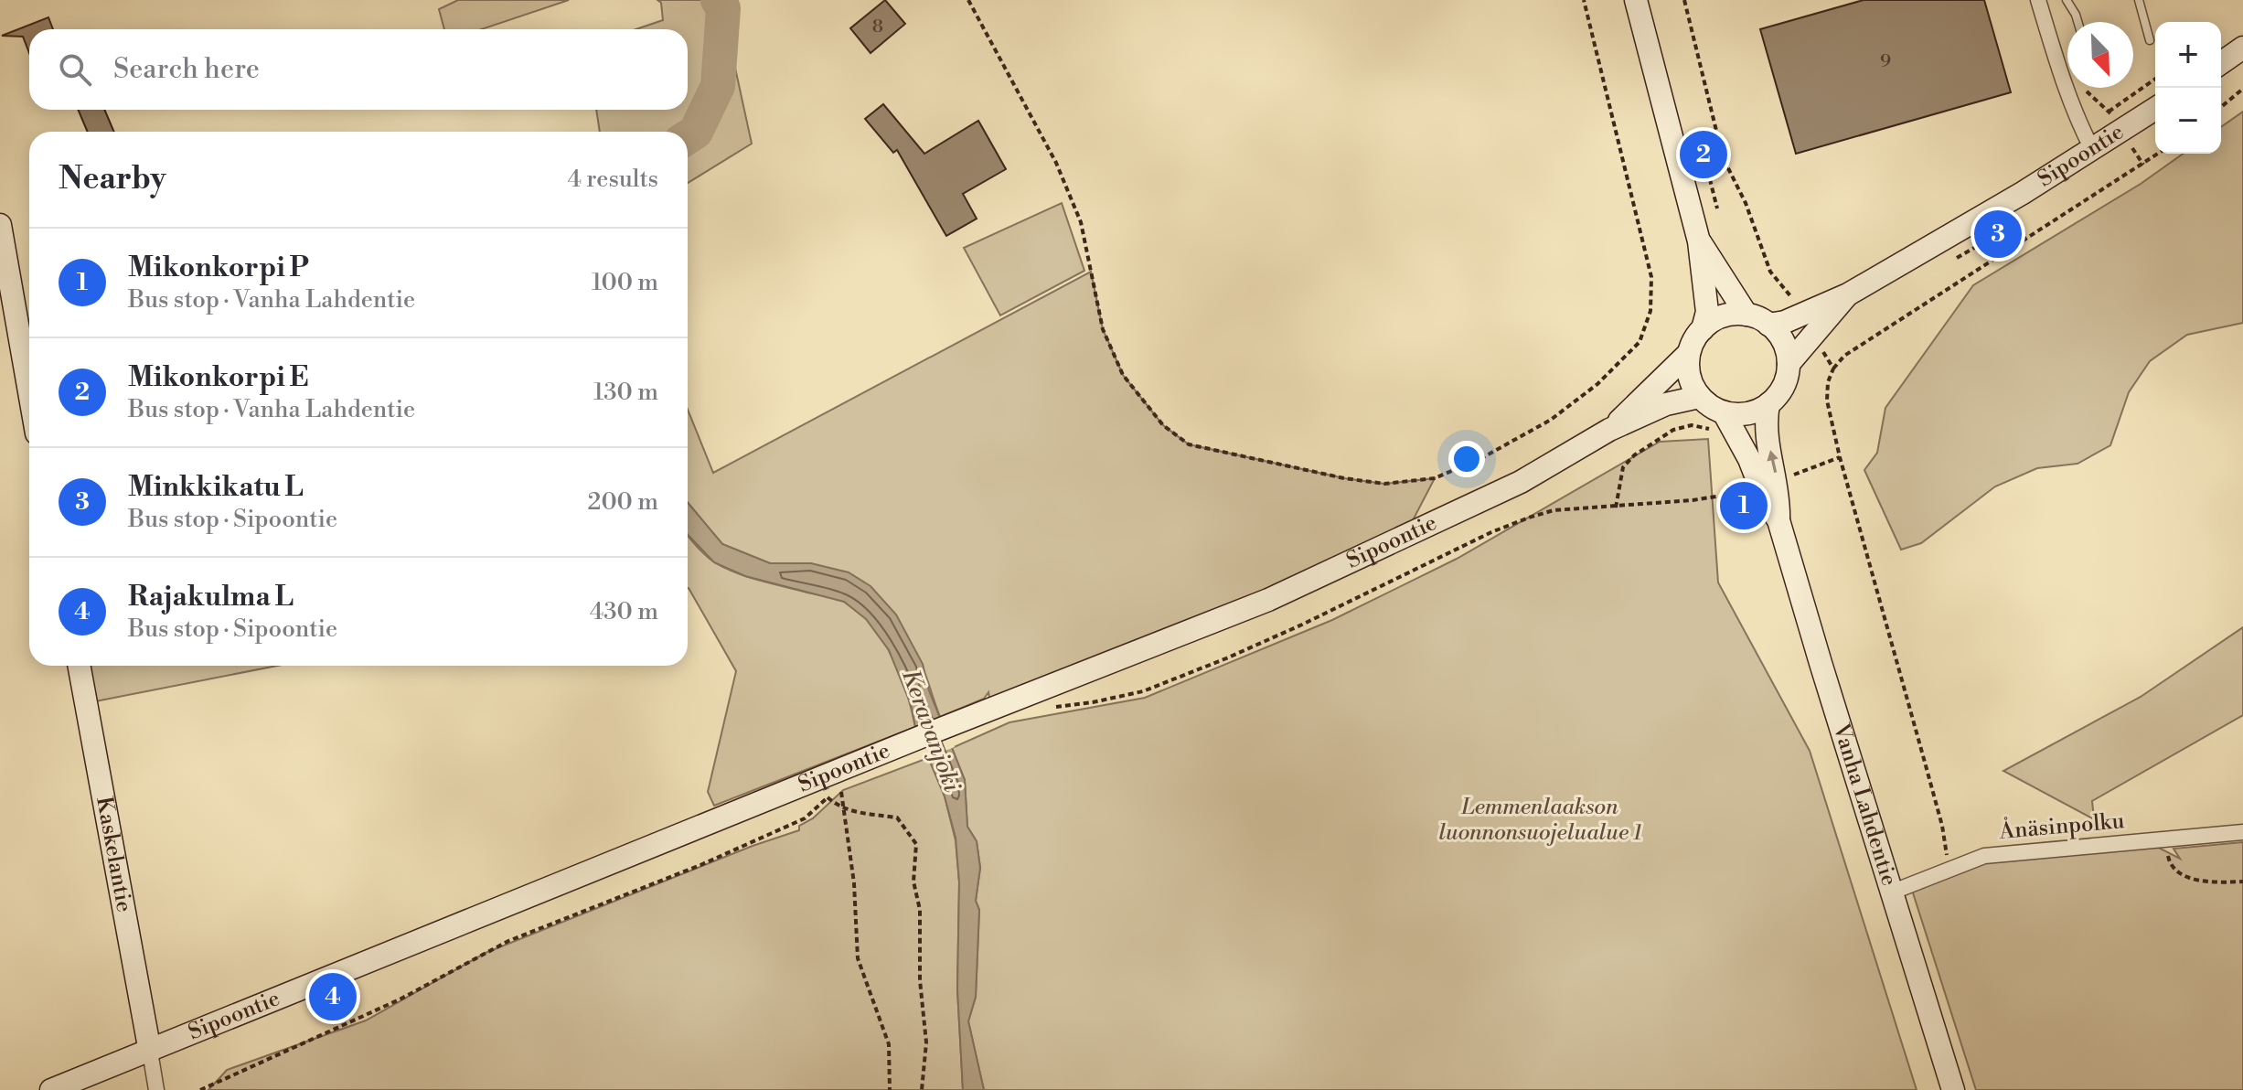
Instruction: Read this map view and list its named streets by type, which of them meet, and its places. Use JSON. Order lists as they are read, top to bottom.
{
  "streets": {
    "main road": ["Sipoontie", "Vanha Lahdentie", "Kaskelantie"],
    "street": ["Ånäsinpolku"]
  },
  "crossings": [
    ["Sipoontie", "Vanha Lahdentie"],
    ["Sipoontie", "Kaskelantie"],
    ["Vanha Lahdentie", "Ånäsinpolku"]
  ],
  "water": ["Keravanjoki"],
  "parks": ["Lemmenlaakson luonnonsuojelualue 1"],
  "house_numbers": ["8", "9"],
  "north": "bottom right",
  "page": {
    "map_buttons": ["+", "−"],
    "search": "Search here",
    "pins": [
      "2",
      "3",
      "1",
      "4"
    ],
    "heading": ["Nearby", "4 results"],
    "list": [
      {
        "mark": "1",
        "name": "Mikonkorpi P",
        "note": "Bus stop · Vanha Lahdentie",
        "value": "100 m"
      },
      {
        "mark": "2",
        "name": "Mikonkorpi E",
        "note": "Bus stop · Vanha Lahdentie",
        "value": "130 m"
      },
      {
        "mark": "3",
        "name": "Minkkikatu L",
        "note": "Bus stop · Sipoontie",
        "value": "200 m"
      },
      {
        "mark": "4",
        "name": "Rajakulma L",
        "note": "Bus stop · Sipoontie",
        "value": "430 m"
      }
    ]
  }
}
